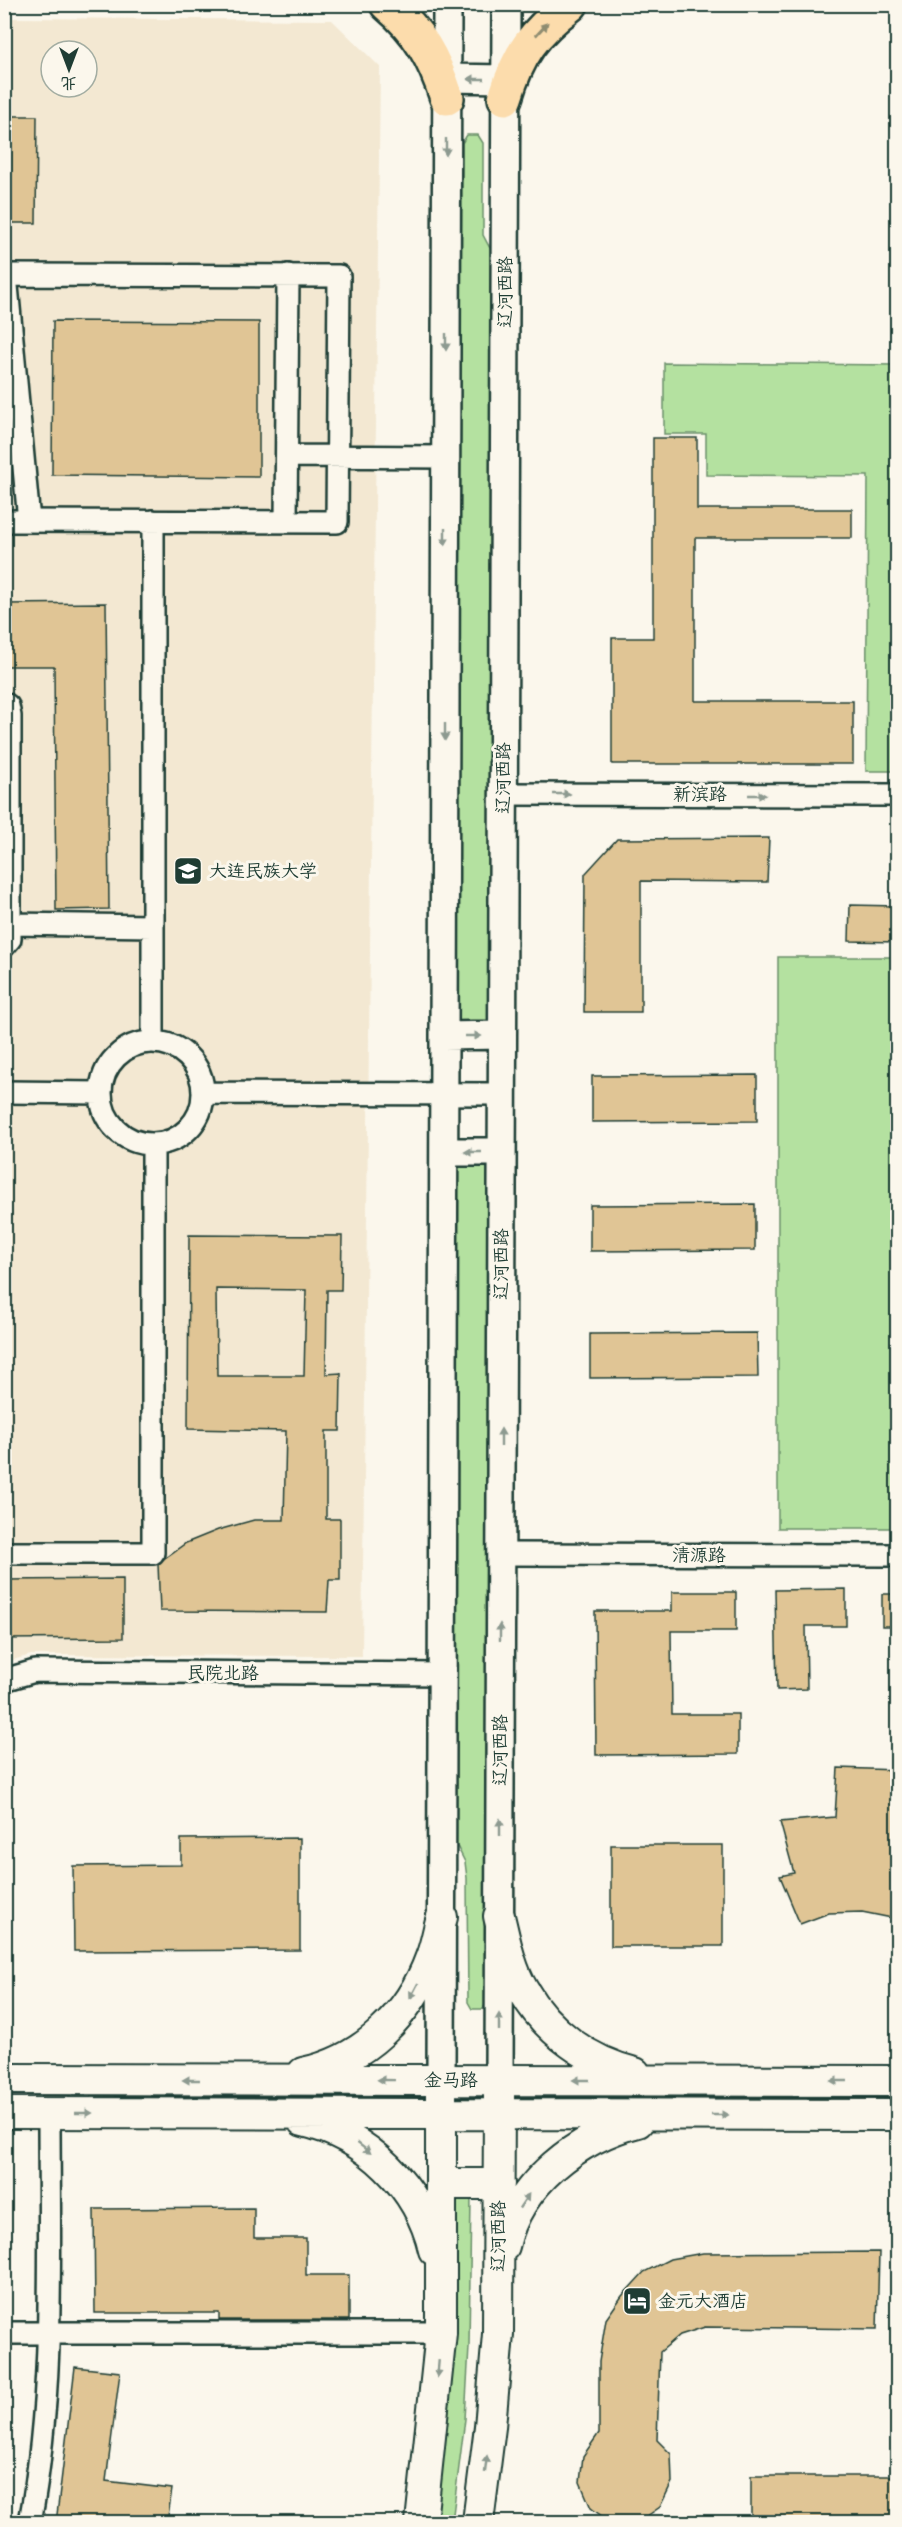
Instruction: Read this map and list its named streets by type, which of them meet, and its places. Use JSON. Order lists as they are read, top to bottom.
{
  "streets": {
    "main road": ["辽河西路", "金马路"],
    "street": ["新滨路", "清源路", "民院北路"]
  },
  "crossings": [
    ["辽河西路", "新滨路"],
    ["辽河西路", "清源路"],
    ["辽河西路", "金马路"]
  ],
  "one_way": ["新滨路"],
  "places": {
    "school or university": ["大连民族大学"],
    "hotel": ["金元大酒店"]
  },
  "north": "bottom"
}
